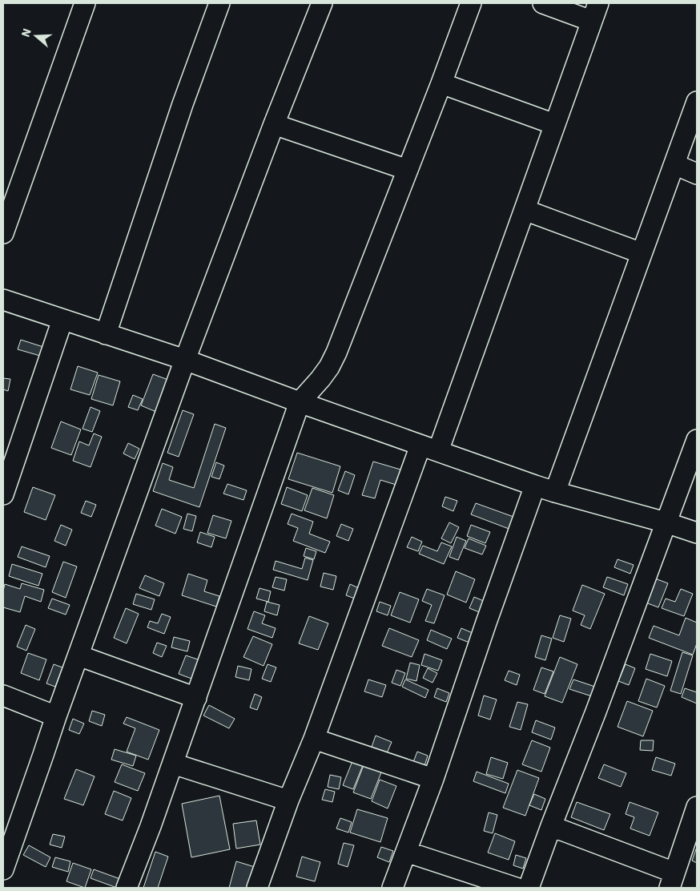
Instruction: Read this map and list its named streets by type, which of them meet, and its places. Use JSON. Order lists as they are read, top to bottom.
{
  "north": "left"
}
